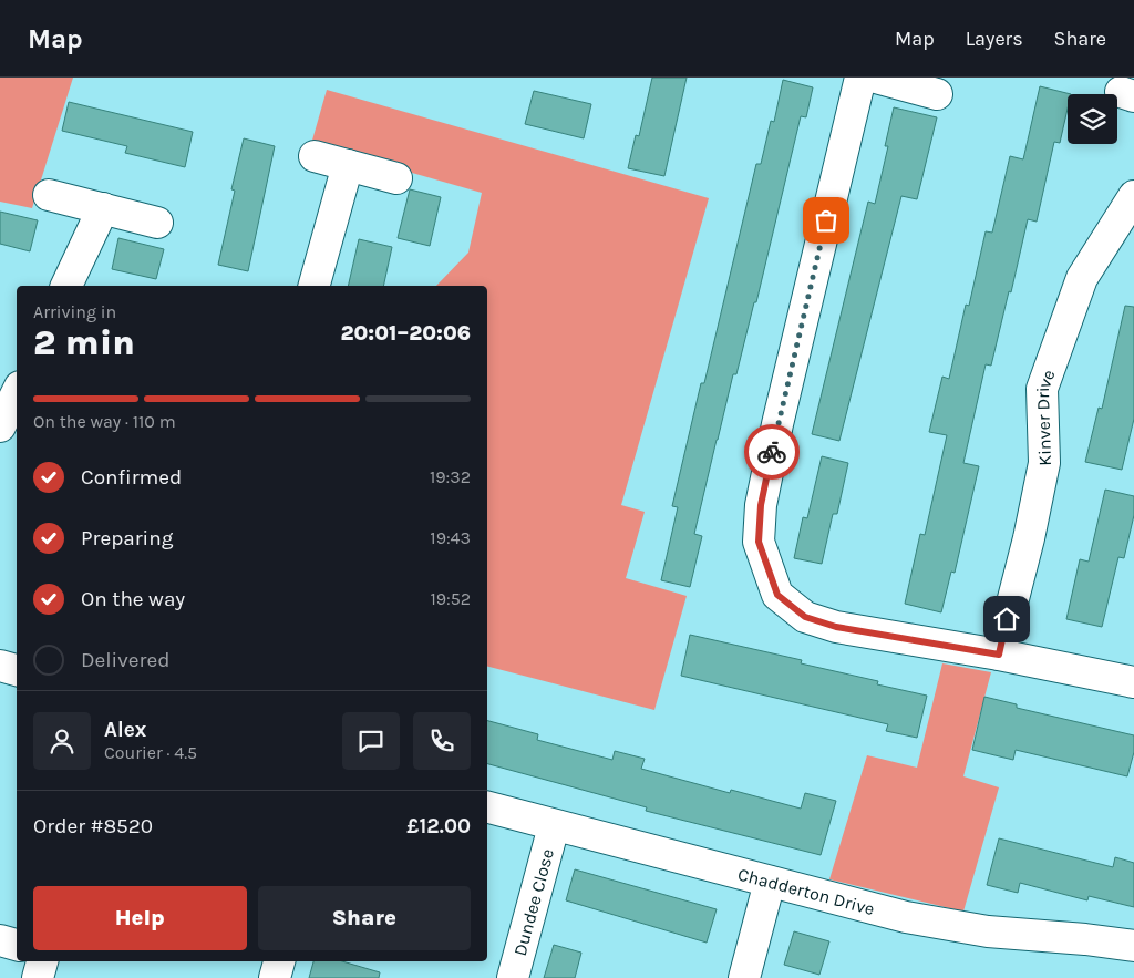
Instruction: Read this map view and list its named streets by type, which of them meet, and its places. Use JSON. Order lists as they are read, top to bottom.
{
  "streets": {
    "street": ["Kinver Drive", "Chadderton Drive", "Dundee Close"]
  },
  "crossings": [
    ["Chadderton Drive", "Dundee Close"]
  ],
  "page": {
    "header": "Map",
    "nav": ["Map", "Layers", "Share"],
    "heading": ["2 min", "Arriving in", "20:01–20:06"],
    "panel": [
      "Alex",
      "Courier · 4.5",
      "Order #8520",
      "£12.00"
    ],
    "bar": "On the way · 110 m",
    "list": [
      ["Confirmed", "19:32"],
      ["Preparing", "19:43"],
      ["On the way", "19:52"],
      "Delivered"
    ],
    "buttons": ["Help", "Share"]
  }
}
